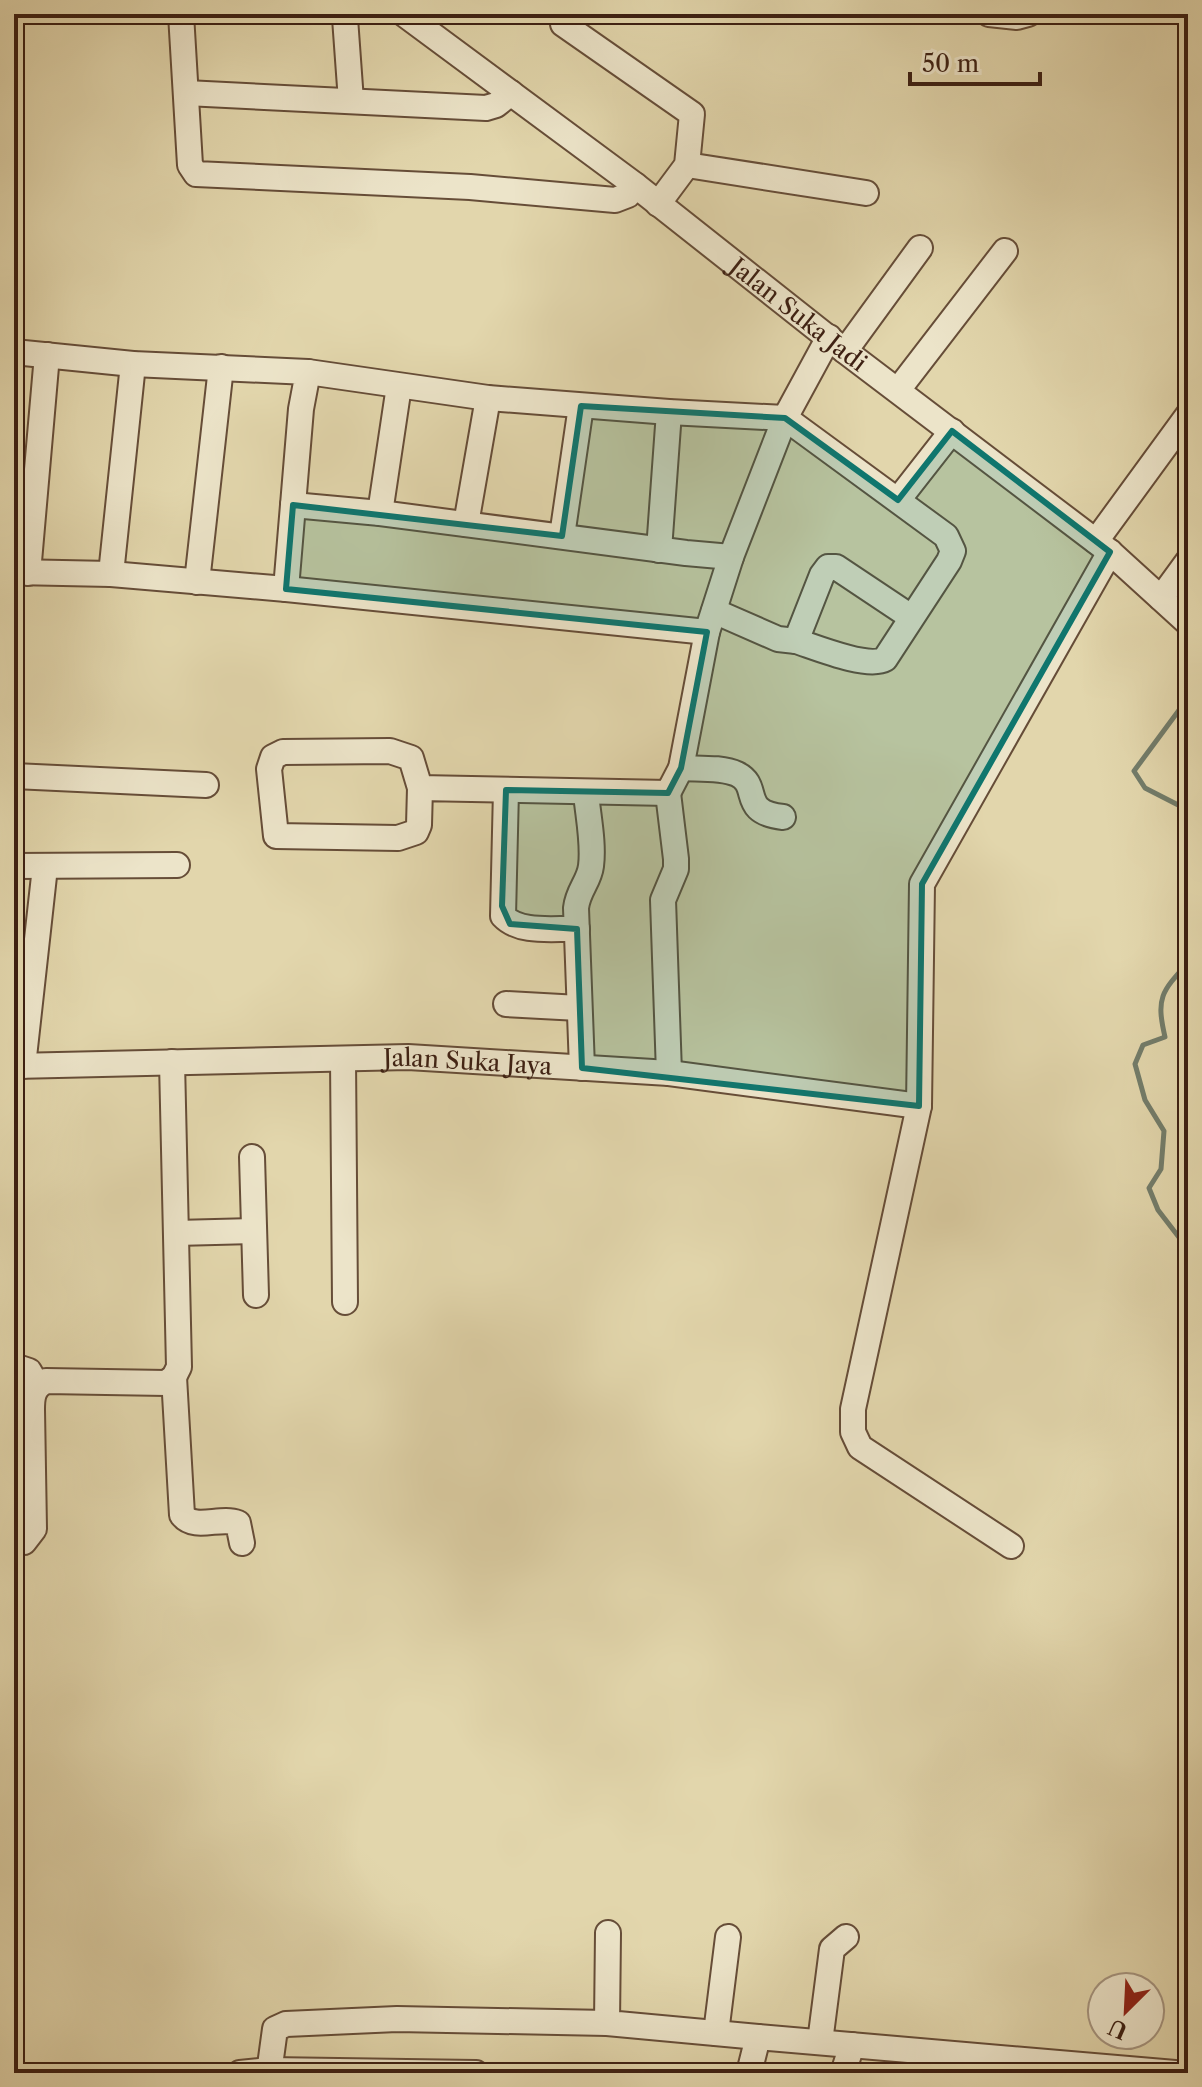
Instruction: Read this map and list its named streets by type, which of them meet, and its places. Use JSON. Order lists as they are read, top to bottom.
{
  "streets": {
    "street": ["Jalan Suka Jadi", "Jalan Suka Jaya"]
  },
  "scale_bar": "50 m",
  "north": "bottom left"
}
